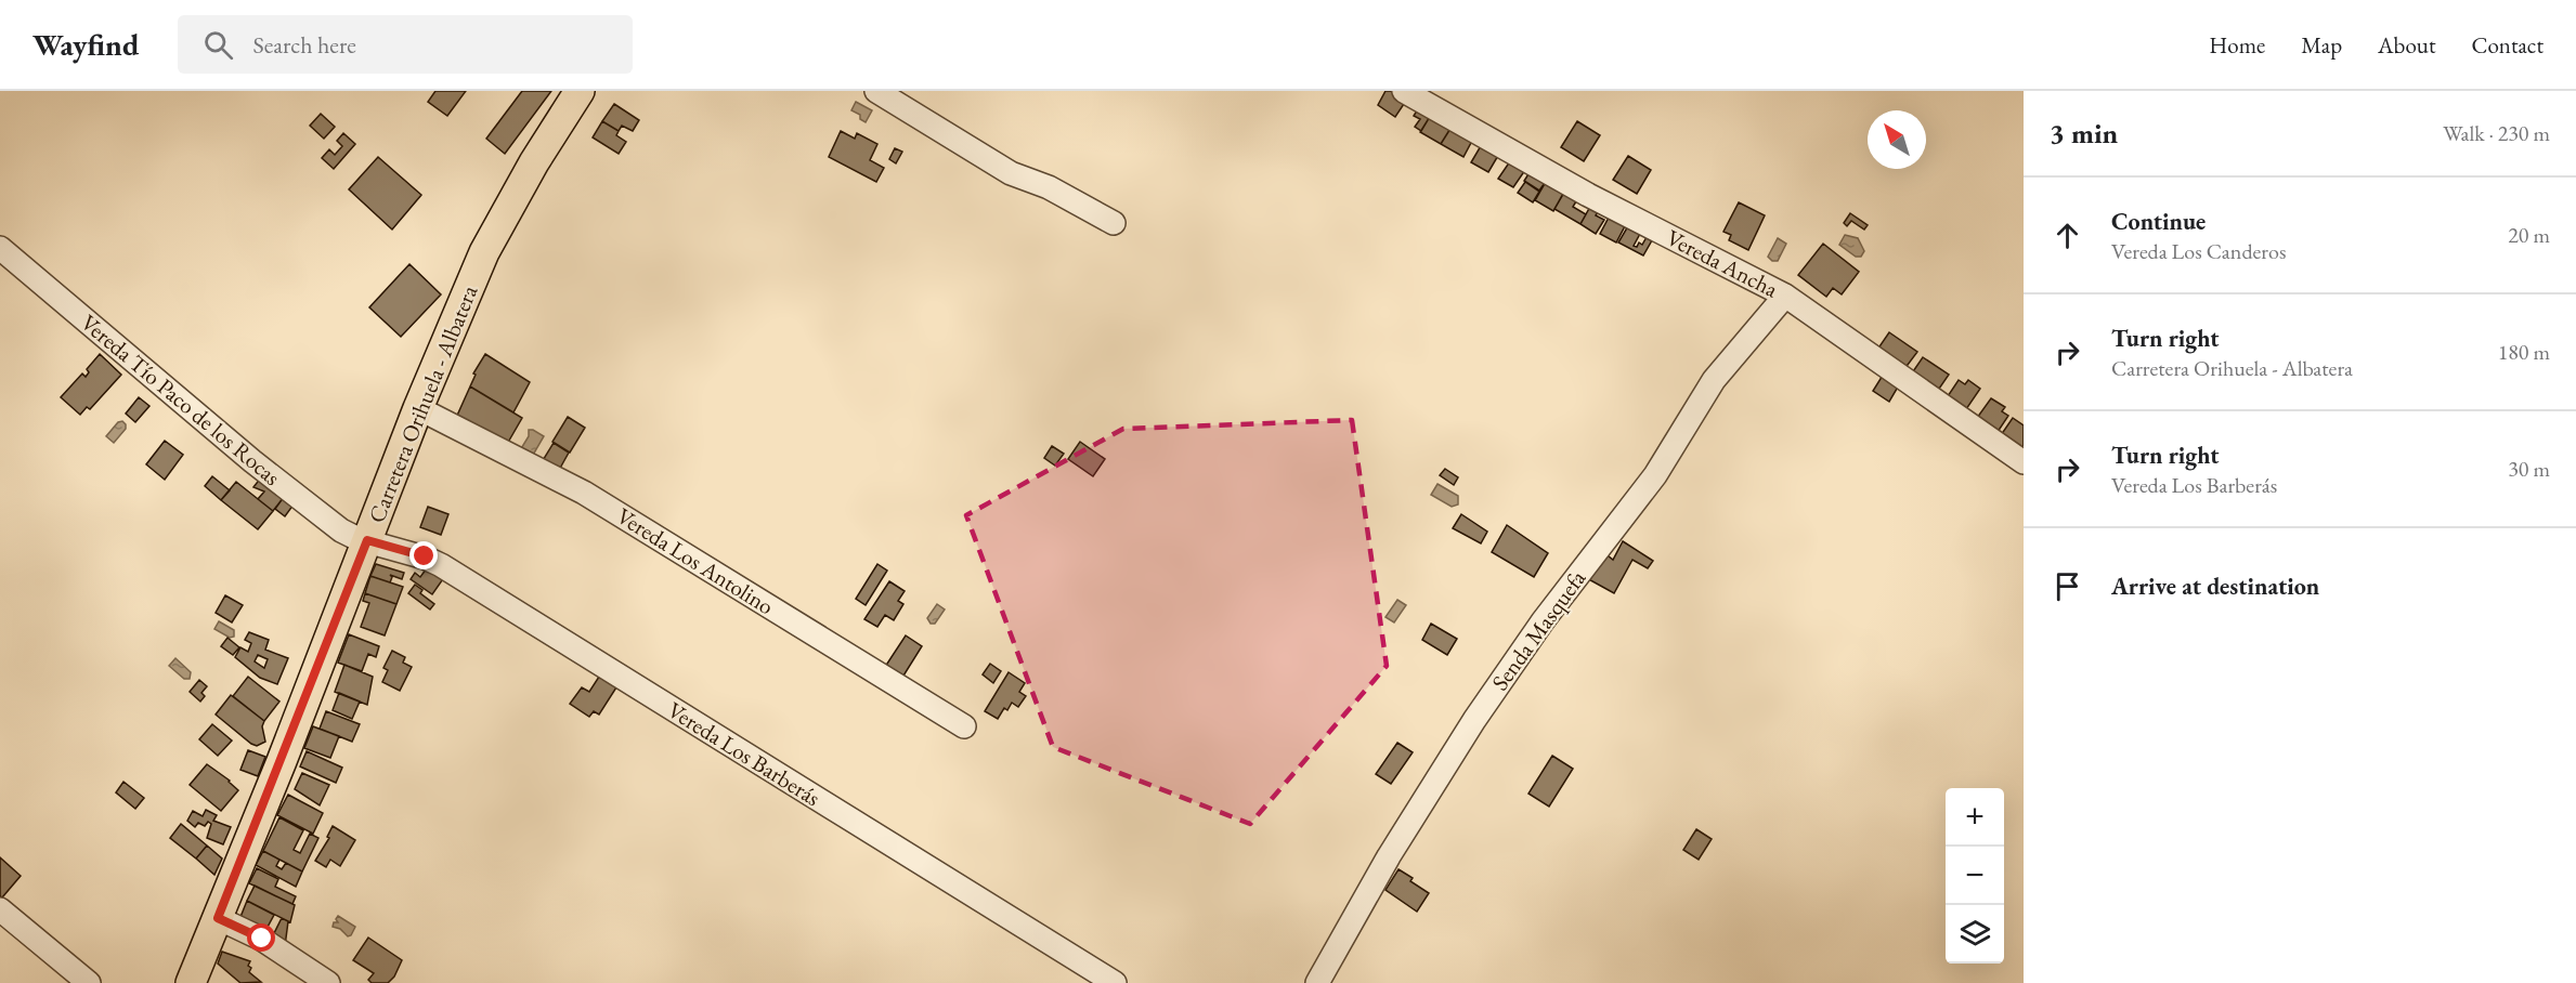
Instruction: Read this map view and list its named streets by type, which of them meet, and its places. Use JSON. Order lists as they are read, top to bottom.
{
  "streets": {
    "main road": ["Carretera Orihuela - Albatera"],
    "street": [
      "Vereda Ancha",
      "Vereda Tío Paco de los Rocas",
      "Vereda Los Antolino",
      "Senda Masquefa",
      "Vereda Los Barberás"
    ]
  },
  "crossings": [
    ["Vereda Ancha", "Senda Masquefa"],
    ["Vereda Tío Paco de los Rocas", "Carretera Orihuela - Albatera"],
    ["Vereda Tío Paco de los Rocas", "Vereda Los Barberás"],
    ["Carretera Orihuela - Albatera", "Vereda Los Antolino"],
    ["Carretera Orihuela - Albatera", "Vereda Los Barberás"]
  ],
  "north": "top left",
  "page": {
    "header": "Wayfind",
    "search": "Search here",
    "nav": [
      "Home",
      "Map",
      "About",
      "Contact"
    ],
    "heading": ["3 min", "Walk · 230 m"],
    "list": [
      ["Continue", "Vereda Los Canderos", "20 m"],
      ["Turn right", "Carretera Orihuela - Albatera", "180 m"],
      ["Turn right", "Vereda Los Barberás", "30 m"],
      "Arrive at destination"
    ],
    "map_buttons": ["+", "−"]
  }
}
